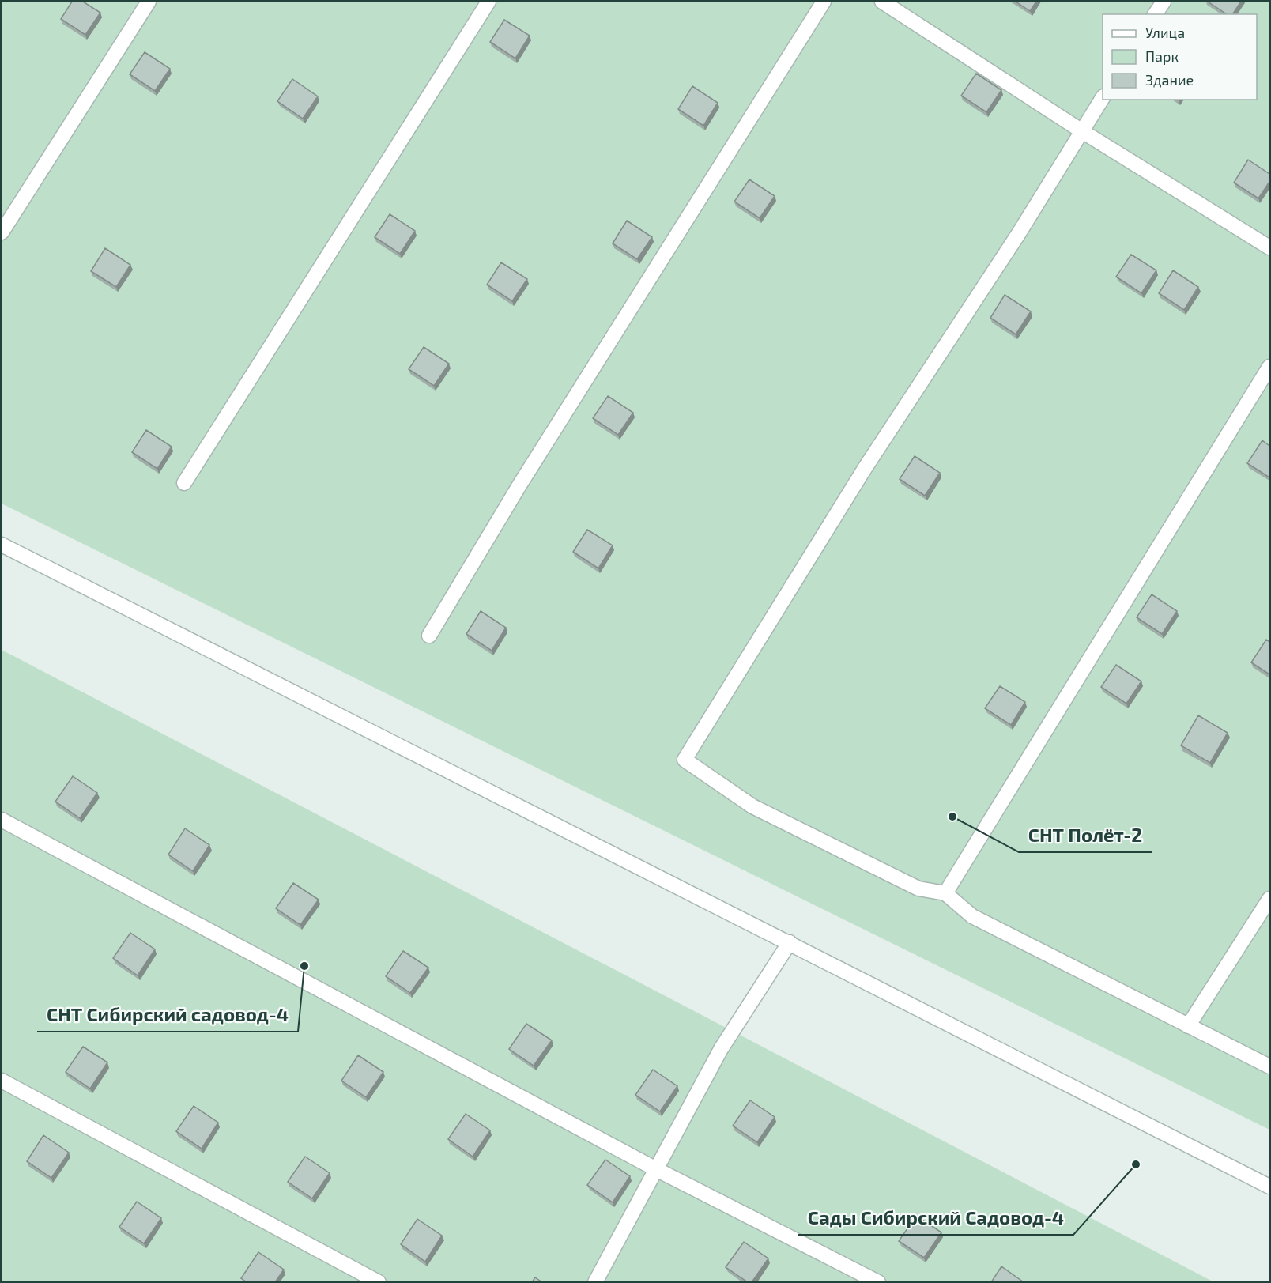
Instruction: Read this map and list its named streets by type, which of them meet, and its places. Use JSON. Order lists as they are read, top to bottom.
{
  "places": ["СНТ Полёт-2", "СНТ Сибирский садовод-4", "Сады Сибирский Садовод-4"],
  "legend": ["Улица", "Парк", "Здание"]
}
